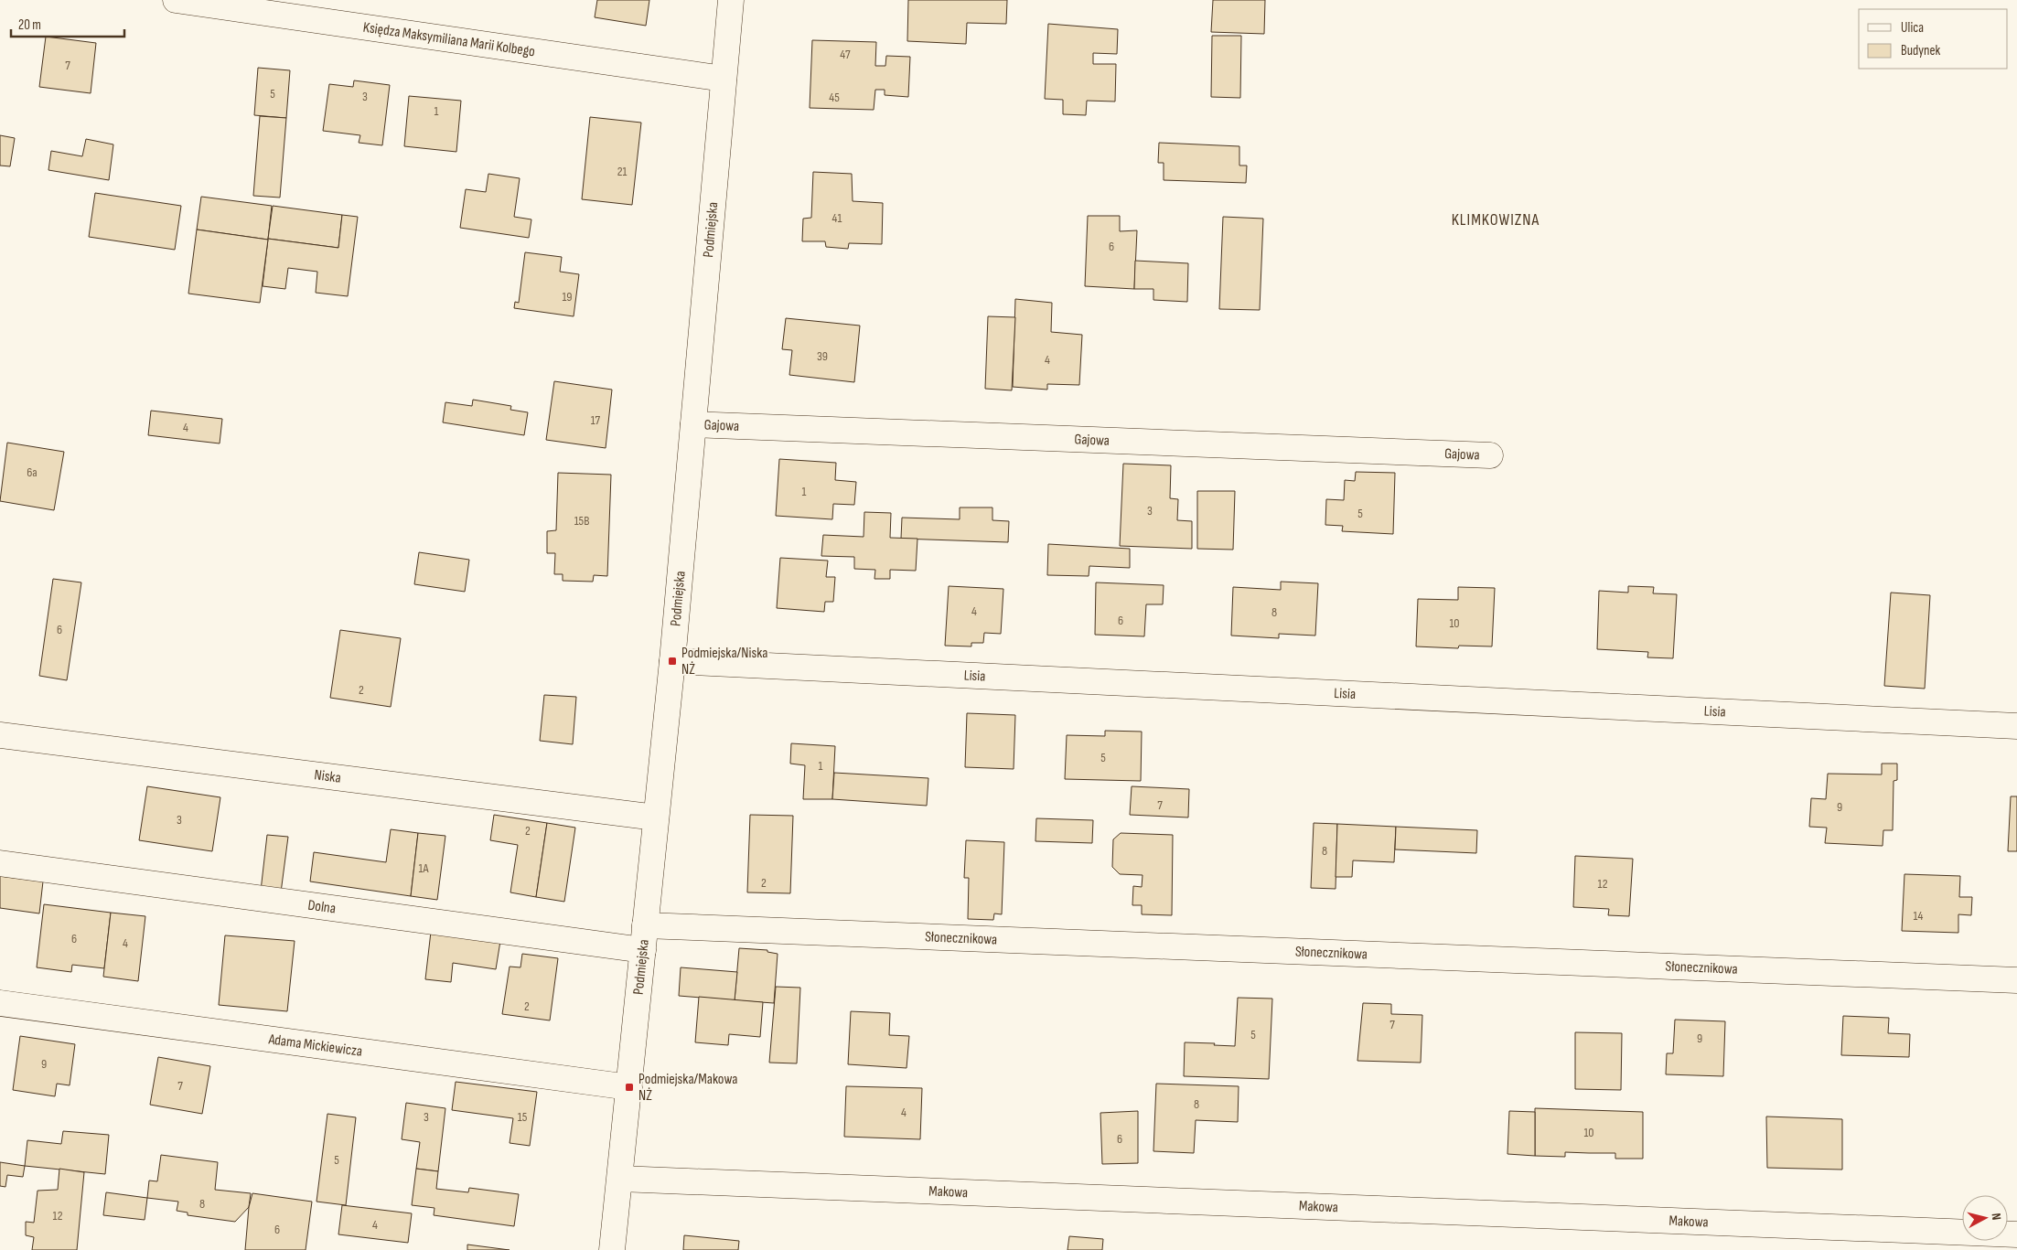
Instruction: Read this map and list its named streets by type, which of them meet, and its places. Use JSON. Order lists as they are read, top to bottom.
{
  "streets": {
    "street": [
      "Księdza Maksymiliana Marii Kolbego",
      "Podmiejska",
      "Gajowa",
      "Lisia",
      "Niska",
      "Dolna",
      "Słonecznikowa",
      "Adama Mickiewicza",
      "Makowa"
    ]
  },
  "crossings": [
    ["Księdza Maksymiliana Marii Kolbego", "Podmiejska"],
    ["Podmiejska", "Gajowa"],
    ["Podmiejska", "Lisia"],
    ["Podmiejska", "Niska"],
    ["Podmiejska", "Dolna"],
    ["Podmiejska", "Słonecznikowa"],
    ["Podmiejska", "Adama Mickiewicza"],
    ["Podmiejska", "Makowa"]
  ],
  "districts": ["KLIMKOWIZNA"],
  "places": {
    "transit": ["Podmiejska/Niska NŻ", "Podmiejska/Makowa NŻ"]
  },
  "house_numbers": [
    "47",
    "7",
    "5",
    "3",
    "45",
    "1",
    "21",
    "41",
    "6",
    "19",
    "39",
    "4",
    "17",
    "4",
    "6a",
    "1",
    "3",
    "5",
    "15B",
    "4",
    "8",
    "6",
    "10",
    "6",
    "2",
    "5",
    "1",
    "7",
    "9",
    "3",
    "2",
    "8",
    "1A",
    "2",
    "12",
    "14",
    "6",
    "4",
    "2",
    "7",
    "5",
    "9",
    "9",
    "7",
    "8",
    "4",
    "3",
    "15",
    "10",
    "6",
    "5",
    "8",
    "12",
    "4",
    "6"
  ],
  "legend": ["Ulica", "Budynek"],
  "scale_bar": "20 m",
  "north": "right"
}
